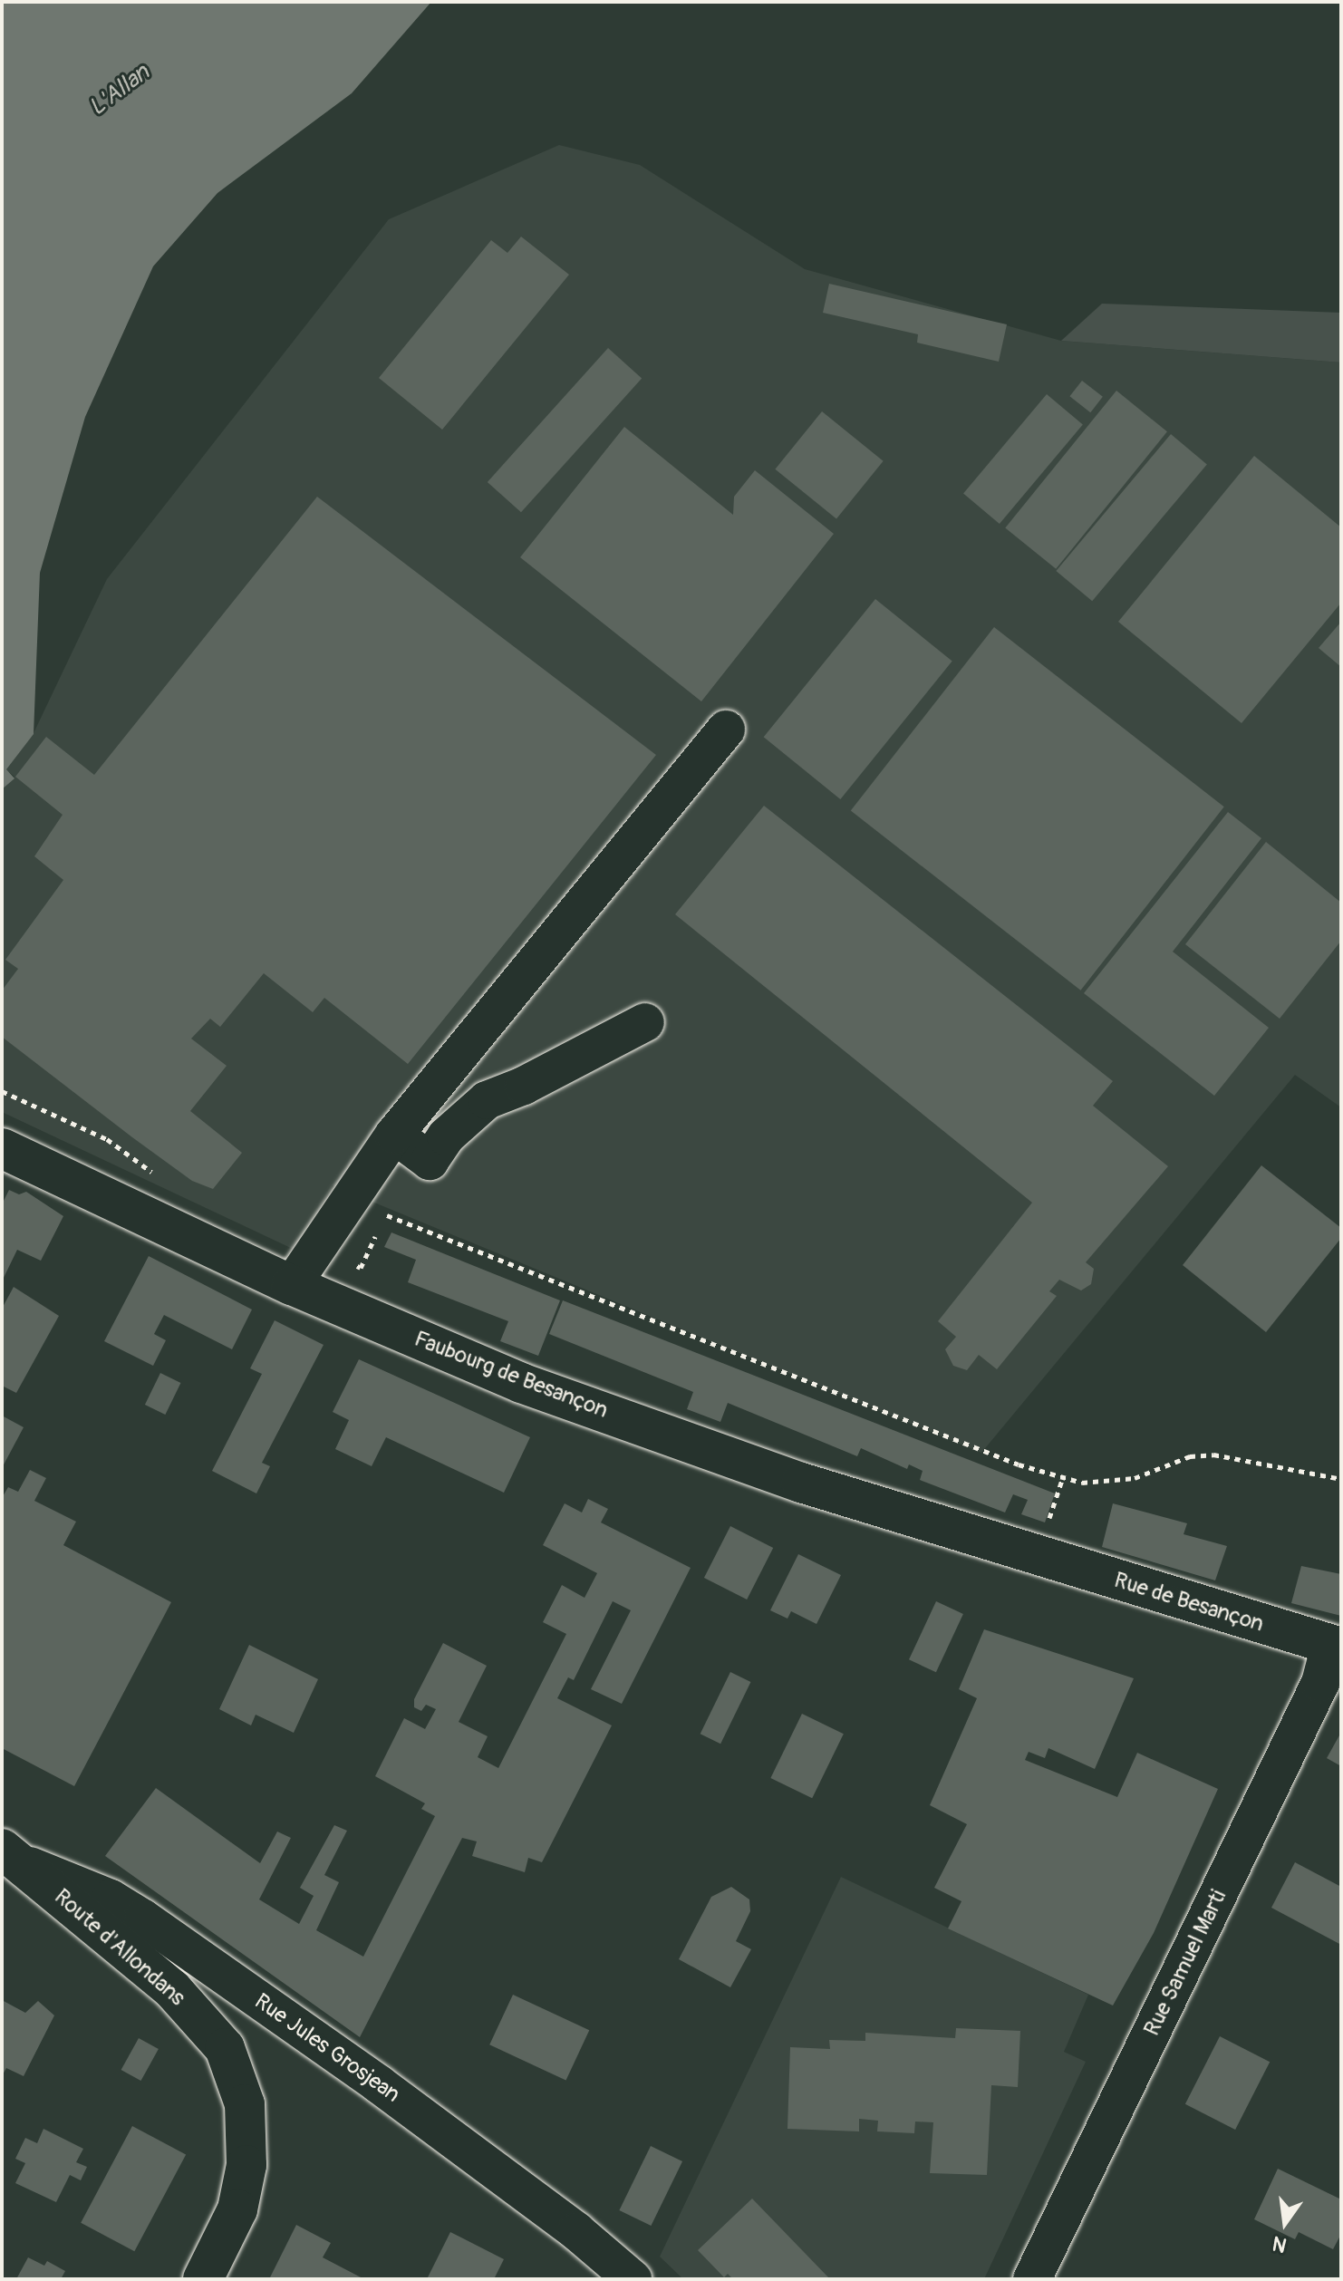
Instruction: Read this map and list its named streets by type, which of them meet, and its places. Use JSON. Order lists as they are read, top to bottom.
{
  "streets": {
    "main road": ["Faubourg de Besançon", "Rue de Besançon", "Route d'Allondans"],
    "street": ["Rue Samuel Marti", "Rue Jules Grosjean"]
  },
  "crossings": [
    ["Faubourg de Besançon", "Rue de Besançon"],
    ["Rue de Besançon", "Rue Samuel Marti"],
    ["Route d'Allondans", "Rue Jules Grosjean"]
  ],
  "water": ["L'Allan"],
  "north": "bottom"
}
